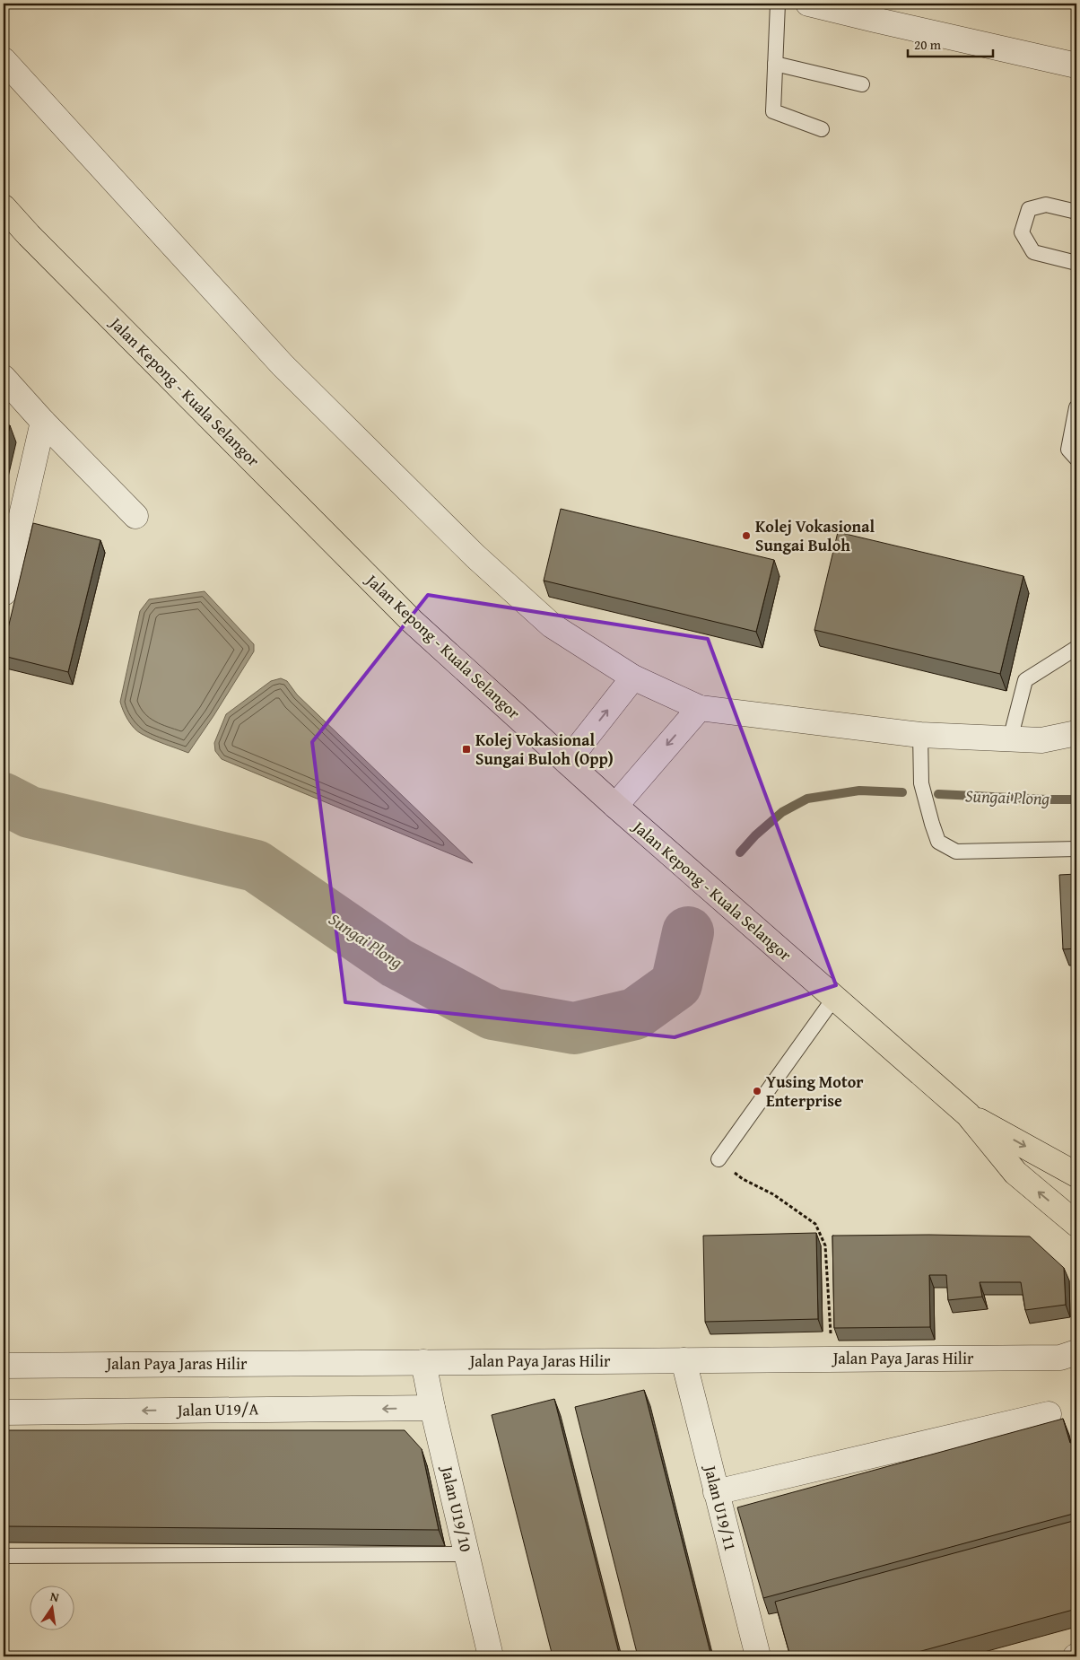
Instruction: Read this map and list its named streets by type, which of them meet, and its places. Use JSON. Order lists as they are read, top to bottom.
{
  "streets": {
    "highway": ["Jalan Kepong - Kuala Selangor"],
    "street": [
      "Jalan Paya Jaras Hilir",
      "Jalan U19/A",
      "Jalan U19/11",
      "Jalan U19/10"
    ]
  },
  "crossings": [
    ["Jalan Paya Jaras Hilir", "Jalan U19/11"],
    ["Jalan Paya Jaras Hilir", "Jalan U19/10"],
    ["Jalan U19/A", "Jalan U19/10"]
  ],
  "one_way": ["Jalan U19/A"],
  "water": ["Sungai Plong"],
  "places": {
    "other": ["Kolej Vokasional Sungai Buloh", "Yusing Motor Enterprise"],
    "transit": ["Kolej Vokasional Sungai Buloh (Opp)"]
  },
  "scale_bar": "20 m",
  "north": "top"
}
